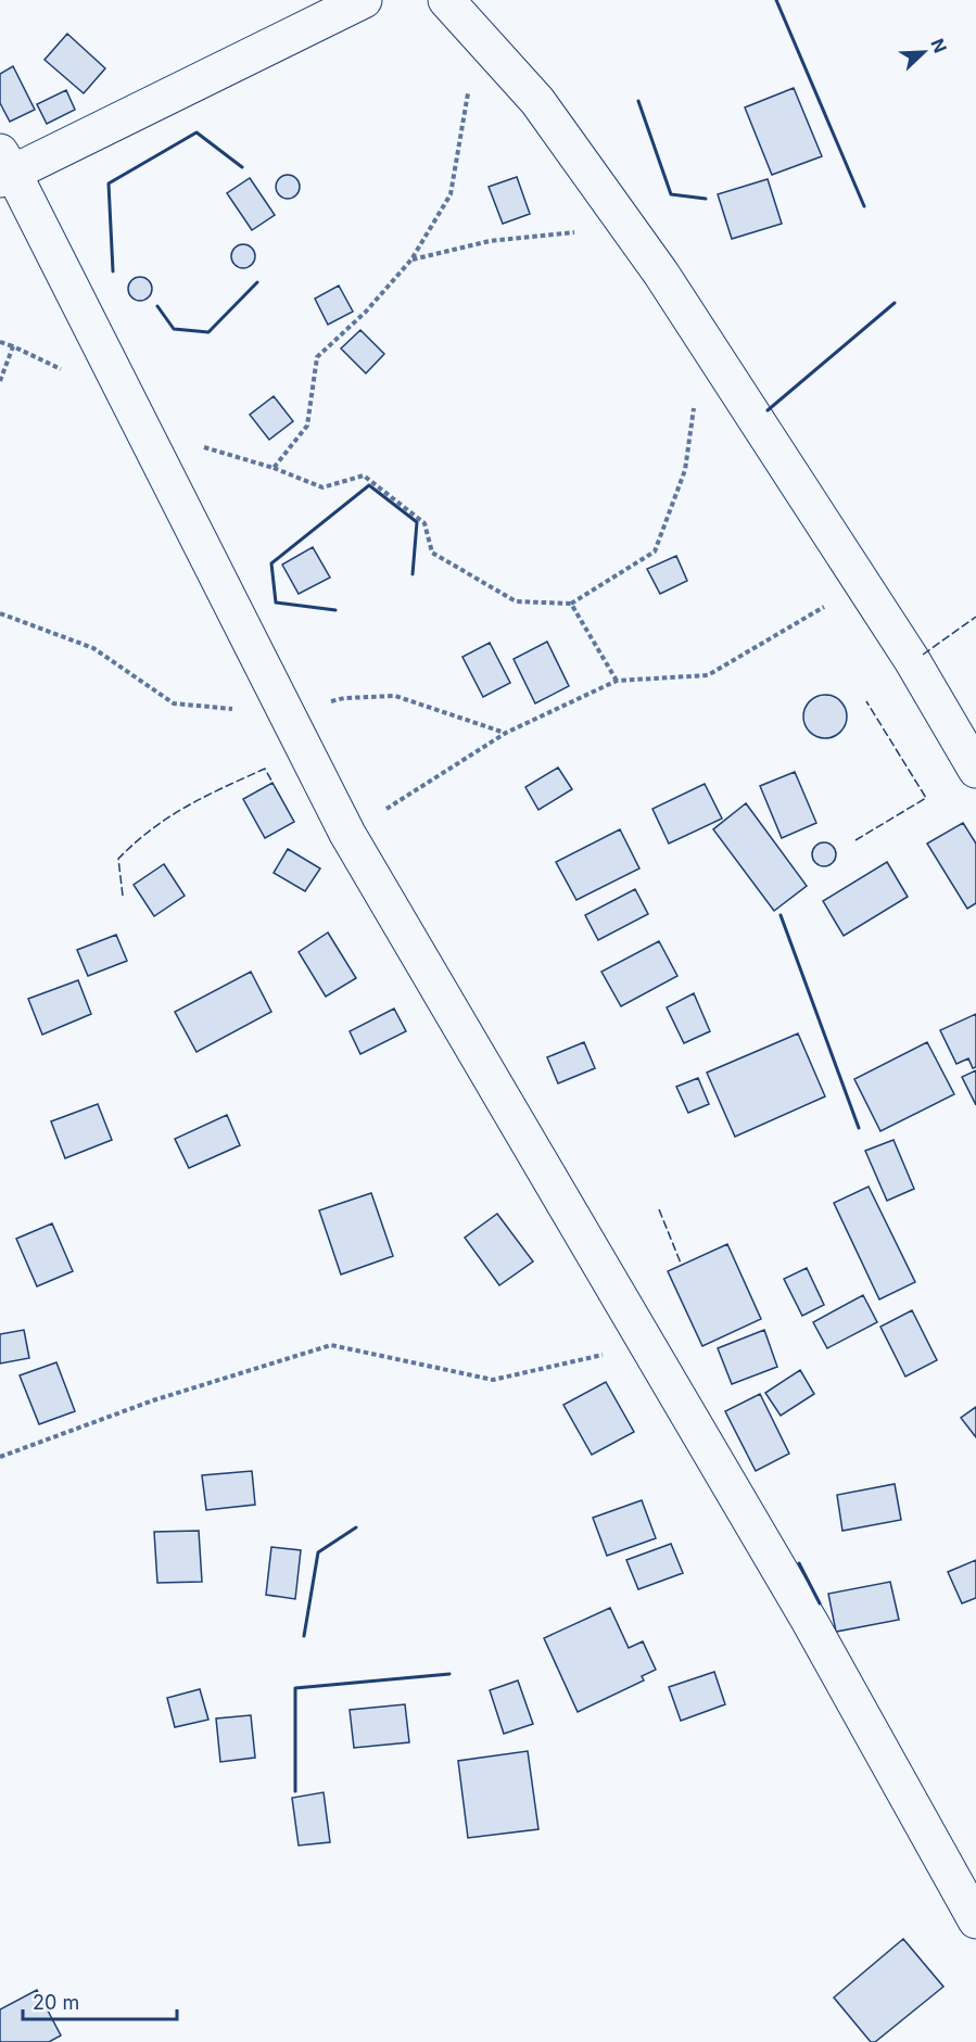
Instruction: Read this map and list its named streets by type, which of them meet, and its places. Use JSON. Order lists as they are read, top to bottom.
{
  "scale_bar": "20 m",
  "north": "top right"
}
